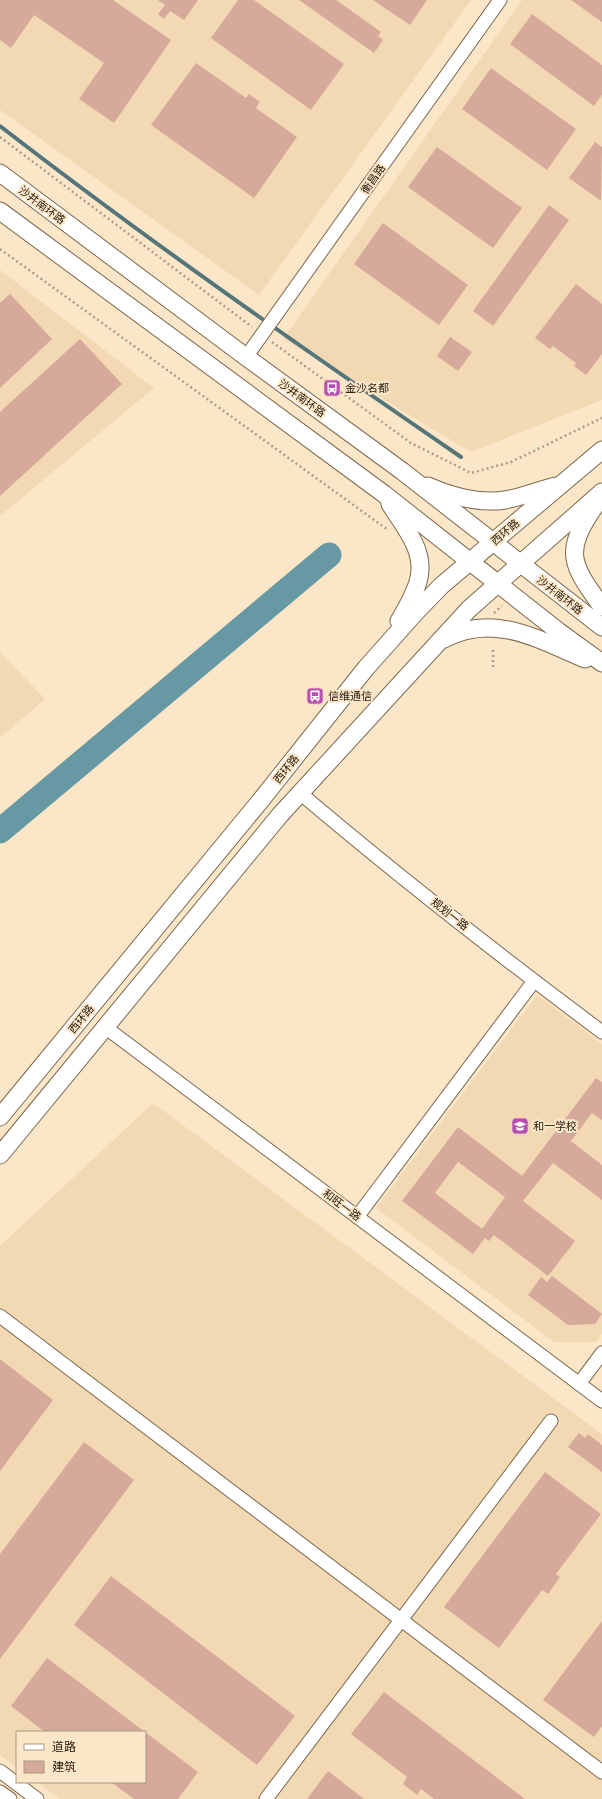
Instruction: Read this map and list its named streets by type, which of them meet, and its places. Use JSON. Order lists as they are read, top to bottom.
{
  "streets": {
    "main road": ["沙井南环路", "西环路"],
    "street": ["衡昌路", "规划一路", "和旺一路"]
  },
  "crossings": [
    ["衡昌路", "沙井南环路"],
    ["沙井南环路", "西环路"]
  ],
  "places": {
    "bus stop": ["金沙名都", "信维通信"],
    "school or university": ["和一学校"]
  },
  "legend": ["道路", "建筑"]
}
